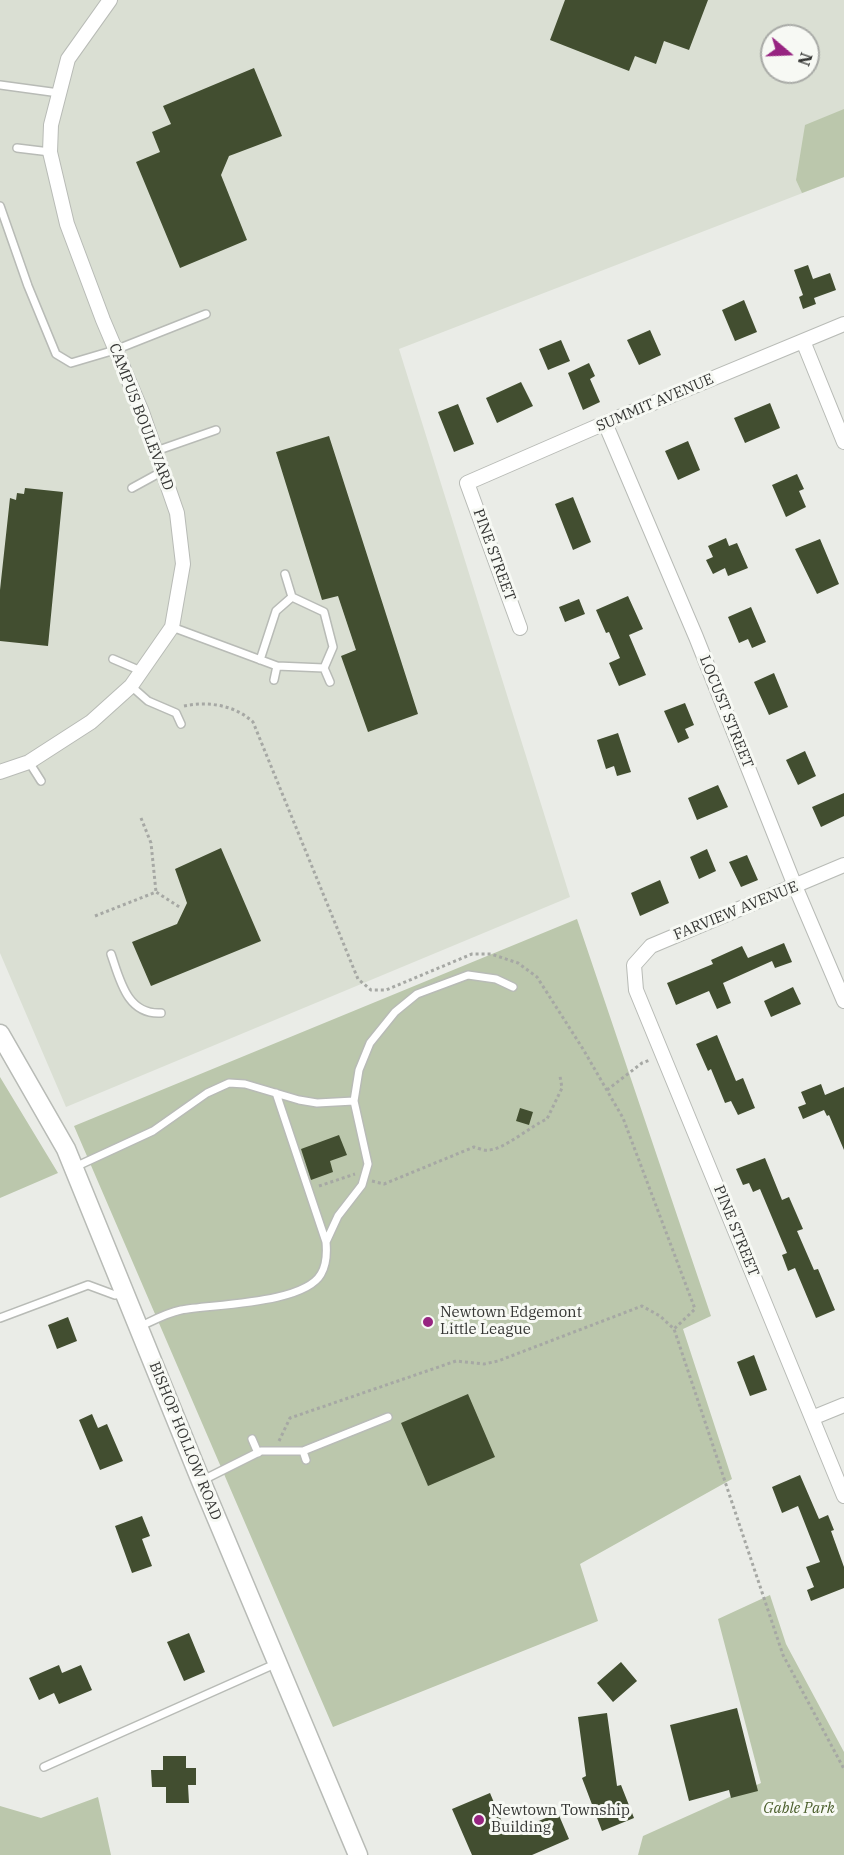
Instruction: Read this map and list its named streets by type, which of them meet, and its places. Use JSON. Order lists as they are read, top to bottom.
{
  "streets": {
    "street": [
      "SUMMIT AVENUE",
      "CAMPUS BOULEVARD",
      "PINE STREET",
      "LOCUST STREET",
      "FARVIEW AVENUE",
      "BISHOP HOLLOW ROAD"
    ]
  },
  "crossings": [
    ["SUMMIT AVENUE", "PINE STREET"],
    ["SUMMIT AVENUE", "LOCUST STREET"],
    ["PINE STREET", "FARVIEW AVENUE"],
    ["LOCUST STREET", "FARVIEW AVENUE"]
  ],
  "parks": ["Gable Park"],
  "places": ["Newtown Edgemont Little League", "Newtown Township Building"],
  "north": "right"
}
